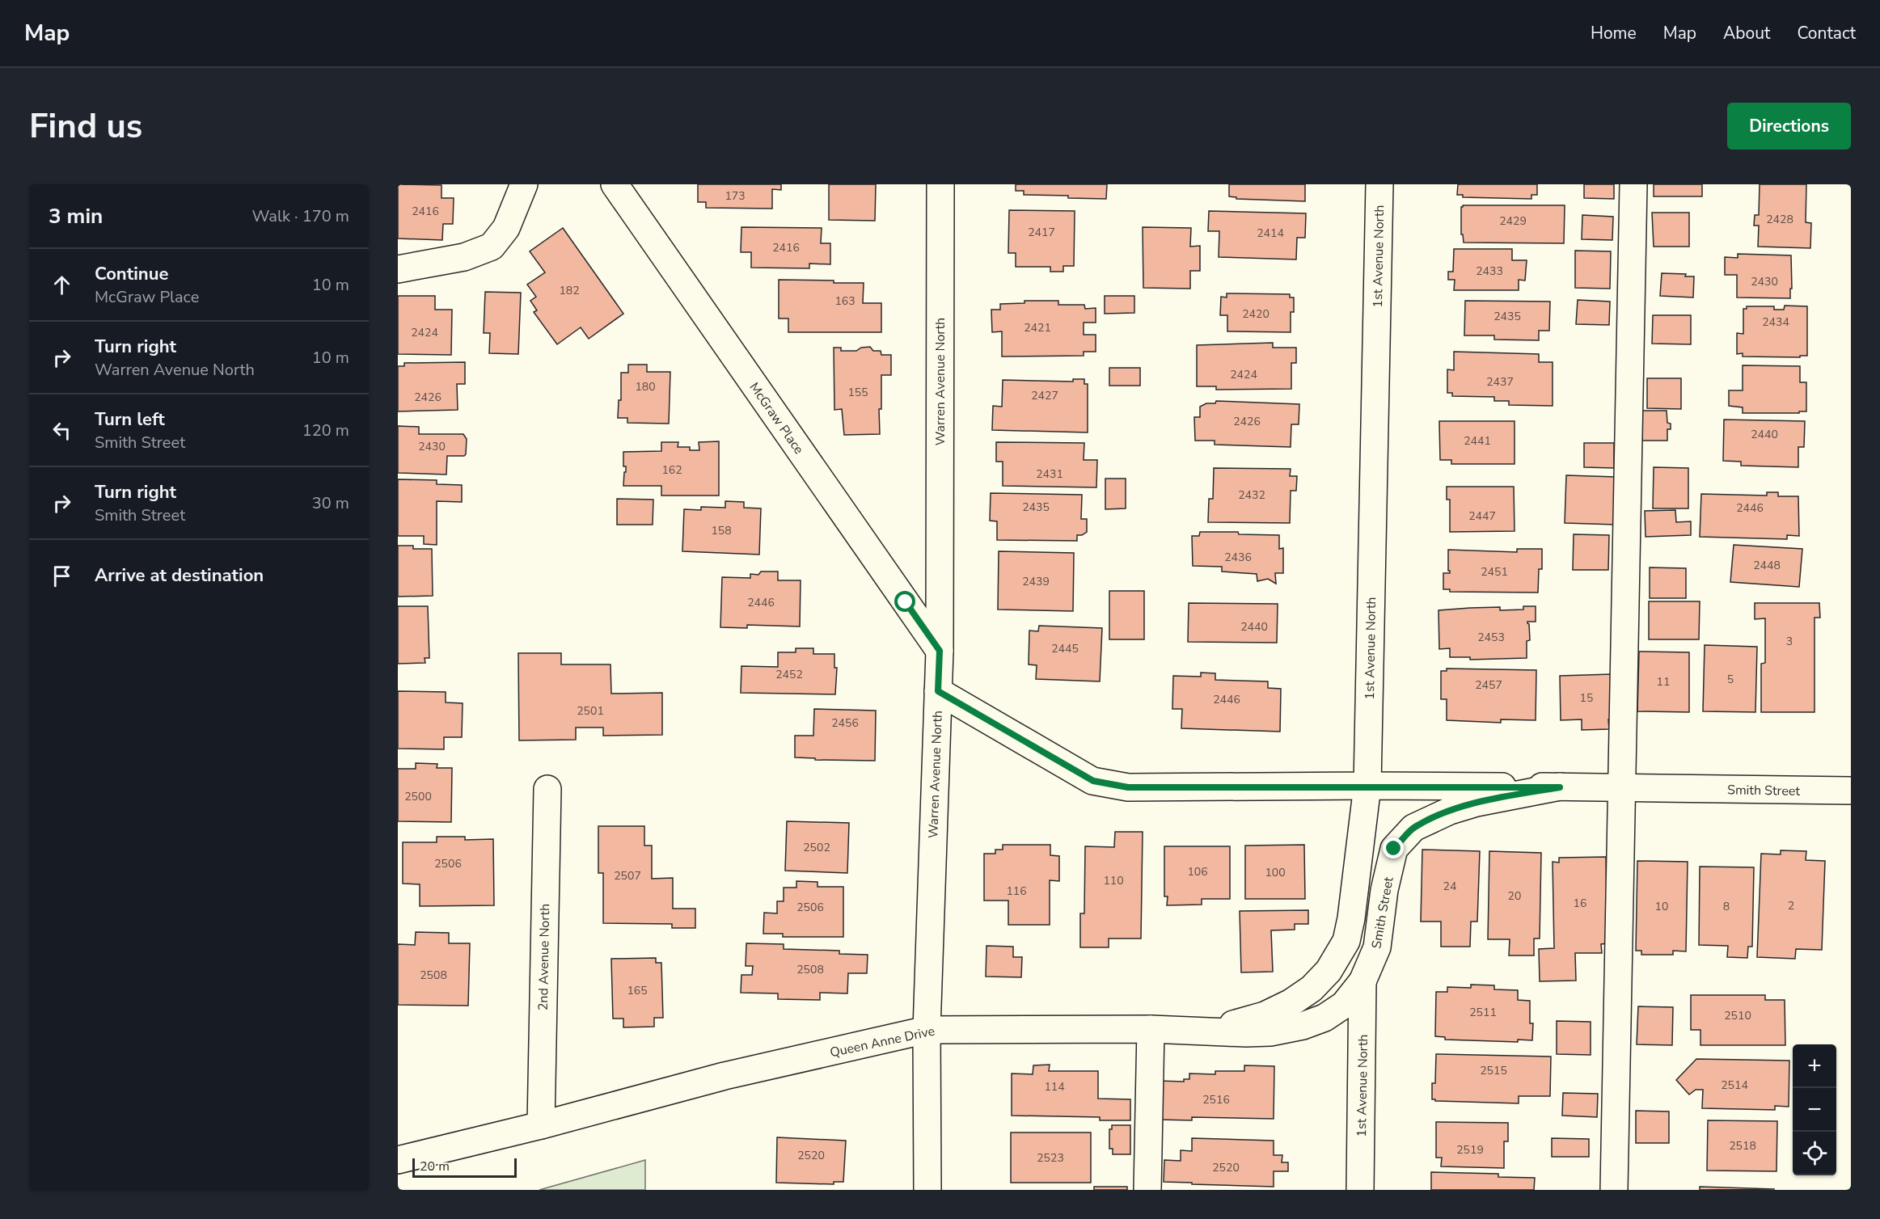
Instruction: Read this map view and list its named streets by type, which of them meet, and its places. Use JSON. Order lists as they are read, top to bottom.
{
  "streets": {
    "street": [
      "1st Avenue North",
      "Warren Avenue North",
      "McGraw Place",
      "Smith Street",
      "2nd Avenue North",
      "Queen Anne Drive"
    ]
  },
  "crossings": [
    ["1st Avenue North", "Smith Street"],
    ["1st Avenue North", "Queen Anne Drive"],
    ["Warren Avenue North", "McGraw Place"],
    ["Warren Avenue North", "Smith Street"],
    ["Warren Avenue North", "Queen Anne Drive"],
    ["Smith Street", "Queen Anne Drive"],
    ["2nd Avenue North", "Queen Anne Drive"]
  ],
  "house_numbers": [
    "173",
    "2416",
    "2428",
    "2429",
    "2417",
    "2414",
    "2416",
    "2433",
    "2430",
    "182",
    "163",
    "2420",
    "2435",
    "2434",
    "2421",
    "2424",
    "2424",
    "2437",
    "180",
    "155",
    "2427",
    "2426",
    "2426",
    "2440",
    "2441",
    "2430",
    "162",
    "2431",
    "2432",
    "2435",
    "2446",
    "2447",
    "158",
    "2436",
    "2448",
    "2451",
    "2439",
    "2446",
    "2440",
    "2453",
    "3",
    "2445",
    "2452",
    "5",
    "11",
    "2457",
    "15",
    "2446",
    "2501",
    "2456",
    "2500",
    "2502",
    "2506",
    "106",
    "100",
    "2507",
    "110",
    "24",
    "116",
    "20",
    "16",
    "2",
    "10",
    "8",
    "2506",
    "2508",
    "2508",
    "165",
    "2511",
    "2510",
    "2515",
    "2514",
    "114",
    "2516",
    "2518",
    "2519",
    "2520",
    "2523",
    "2520"
  ],
  "scale_bar": "20 m",
  "page": {
    "header": "Map",
    "nav": [
      "Home",
      "Map",
      "About",
      "Contact"
    ],
    "buttons": "Directions",
    "title": "Find us",
    "heading": ["3 min", "Walk · 170 m"],
    "list": [
      ["Continue", "McGraw Place", "10 m"],
      ["Turn right", "Warren Avenue North", "10 m"],
      ["Turn left", "Smith Street", "120 m"],
      ["Turn right", "Smith Street", "30 m"],
      "Arrive at destination"
    ],
    "map_buttons": ["+", "−"],
    "scale": "20 m"
  }
}
